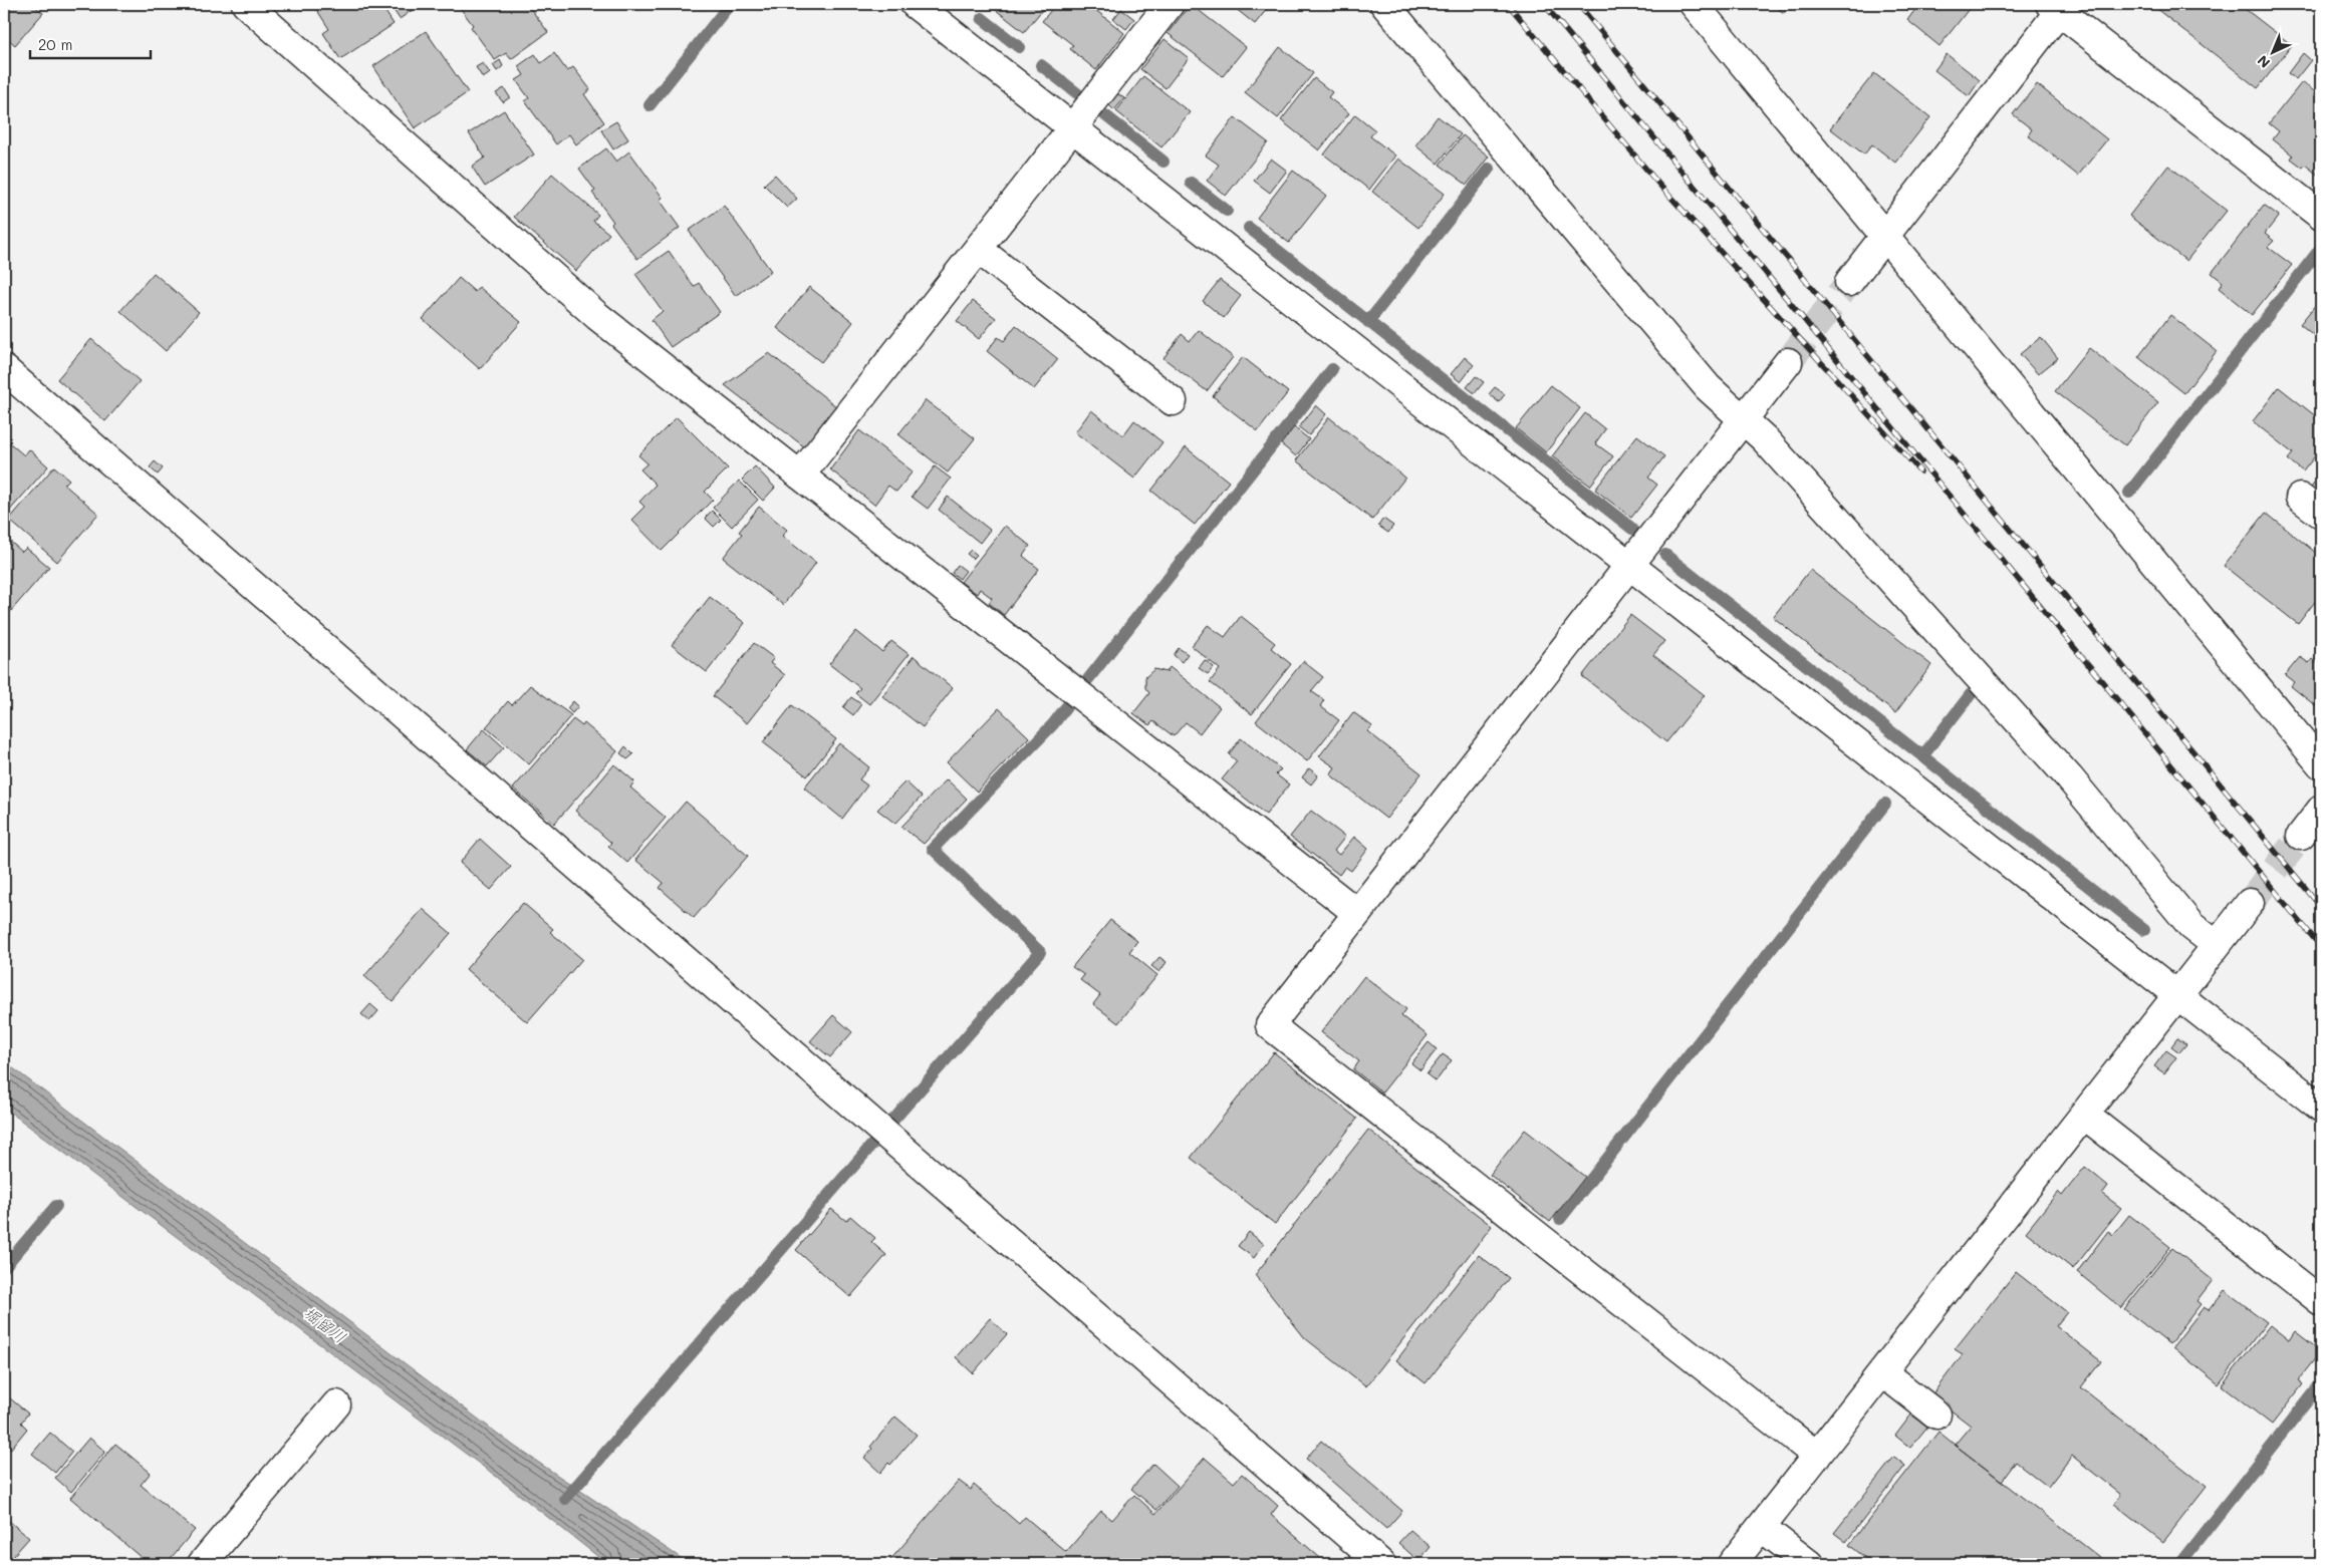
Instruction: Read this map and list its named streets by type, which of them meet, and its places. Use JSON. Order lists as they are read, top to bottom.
{
  "water": ["堀留川"],
  "scale_bar": "20 m",
  "north": "bottom left"
}
